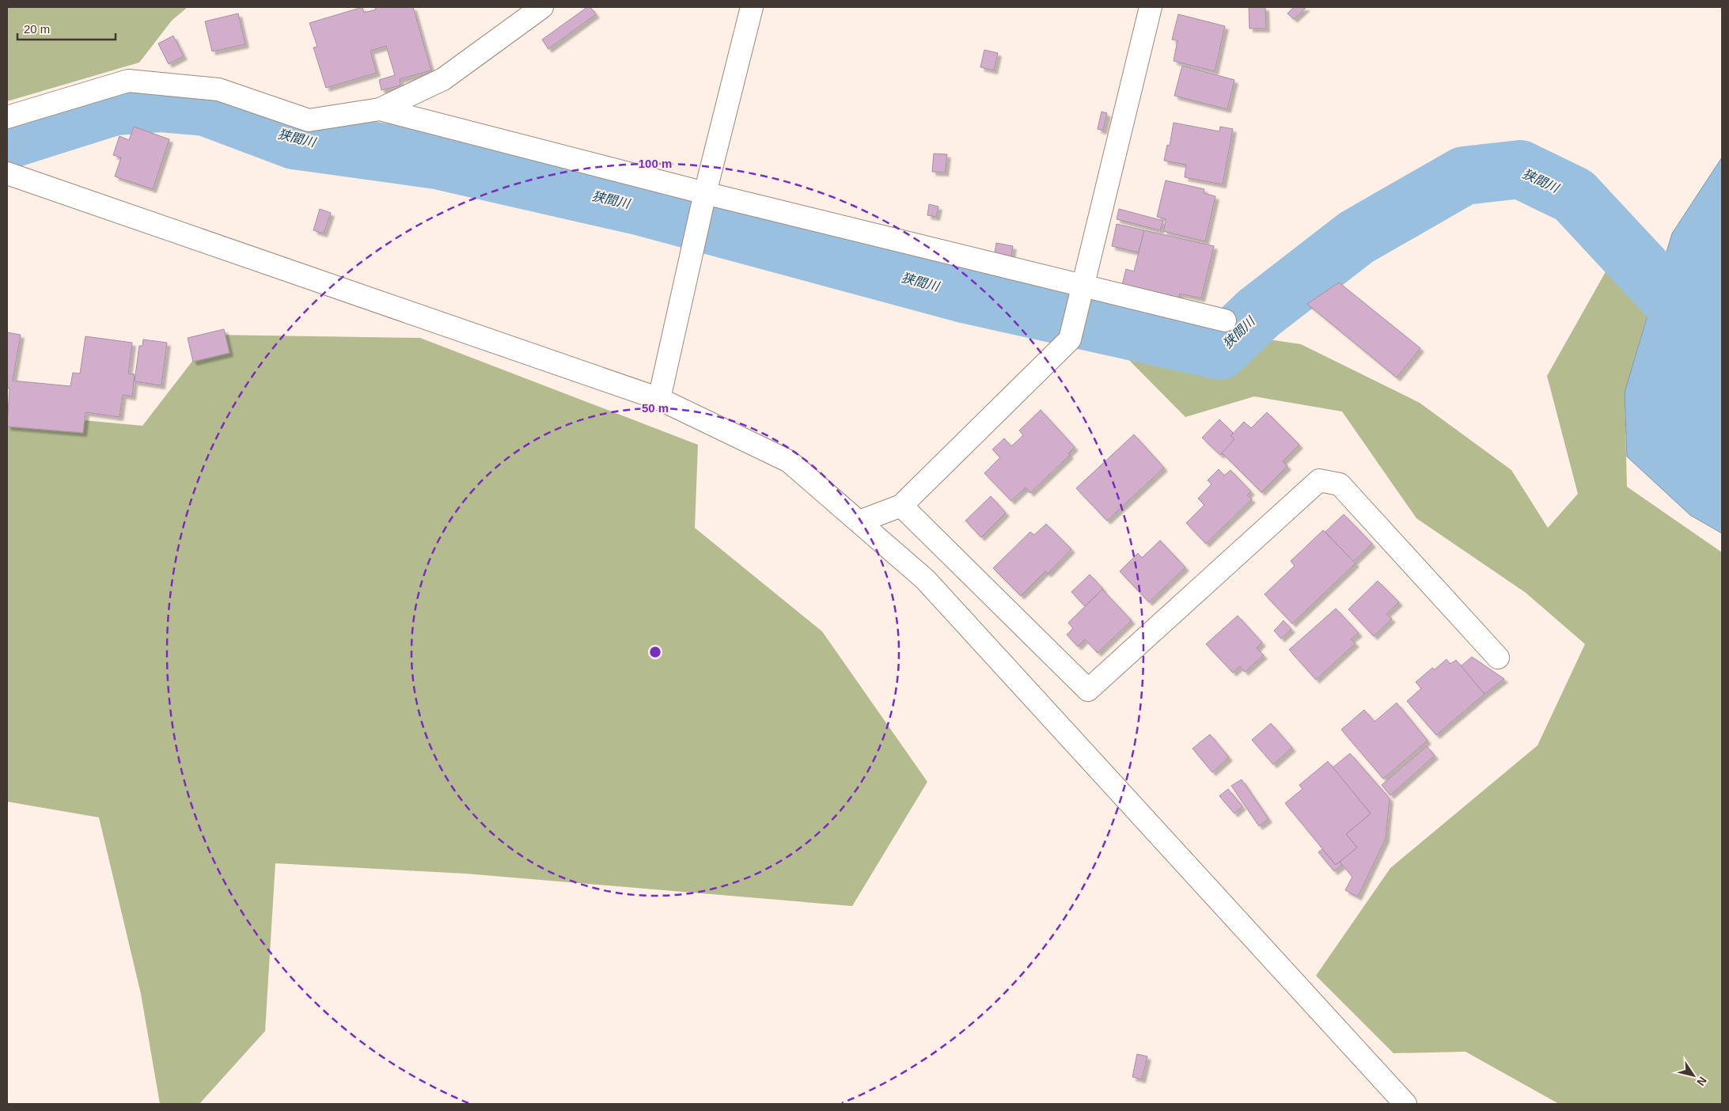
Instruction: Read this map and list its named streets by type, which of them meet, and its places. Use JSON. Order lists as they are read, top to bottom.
{
  "water": ["狭間川"],
  "scale_bar": "20 m",
  "north": "bottom right",
  "rings": ["100 m", "50 m"]
}
